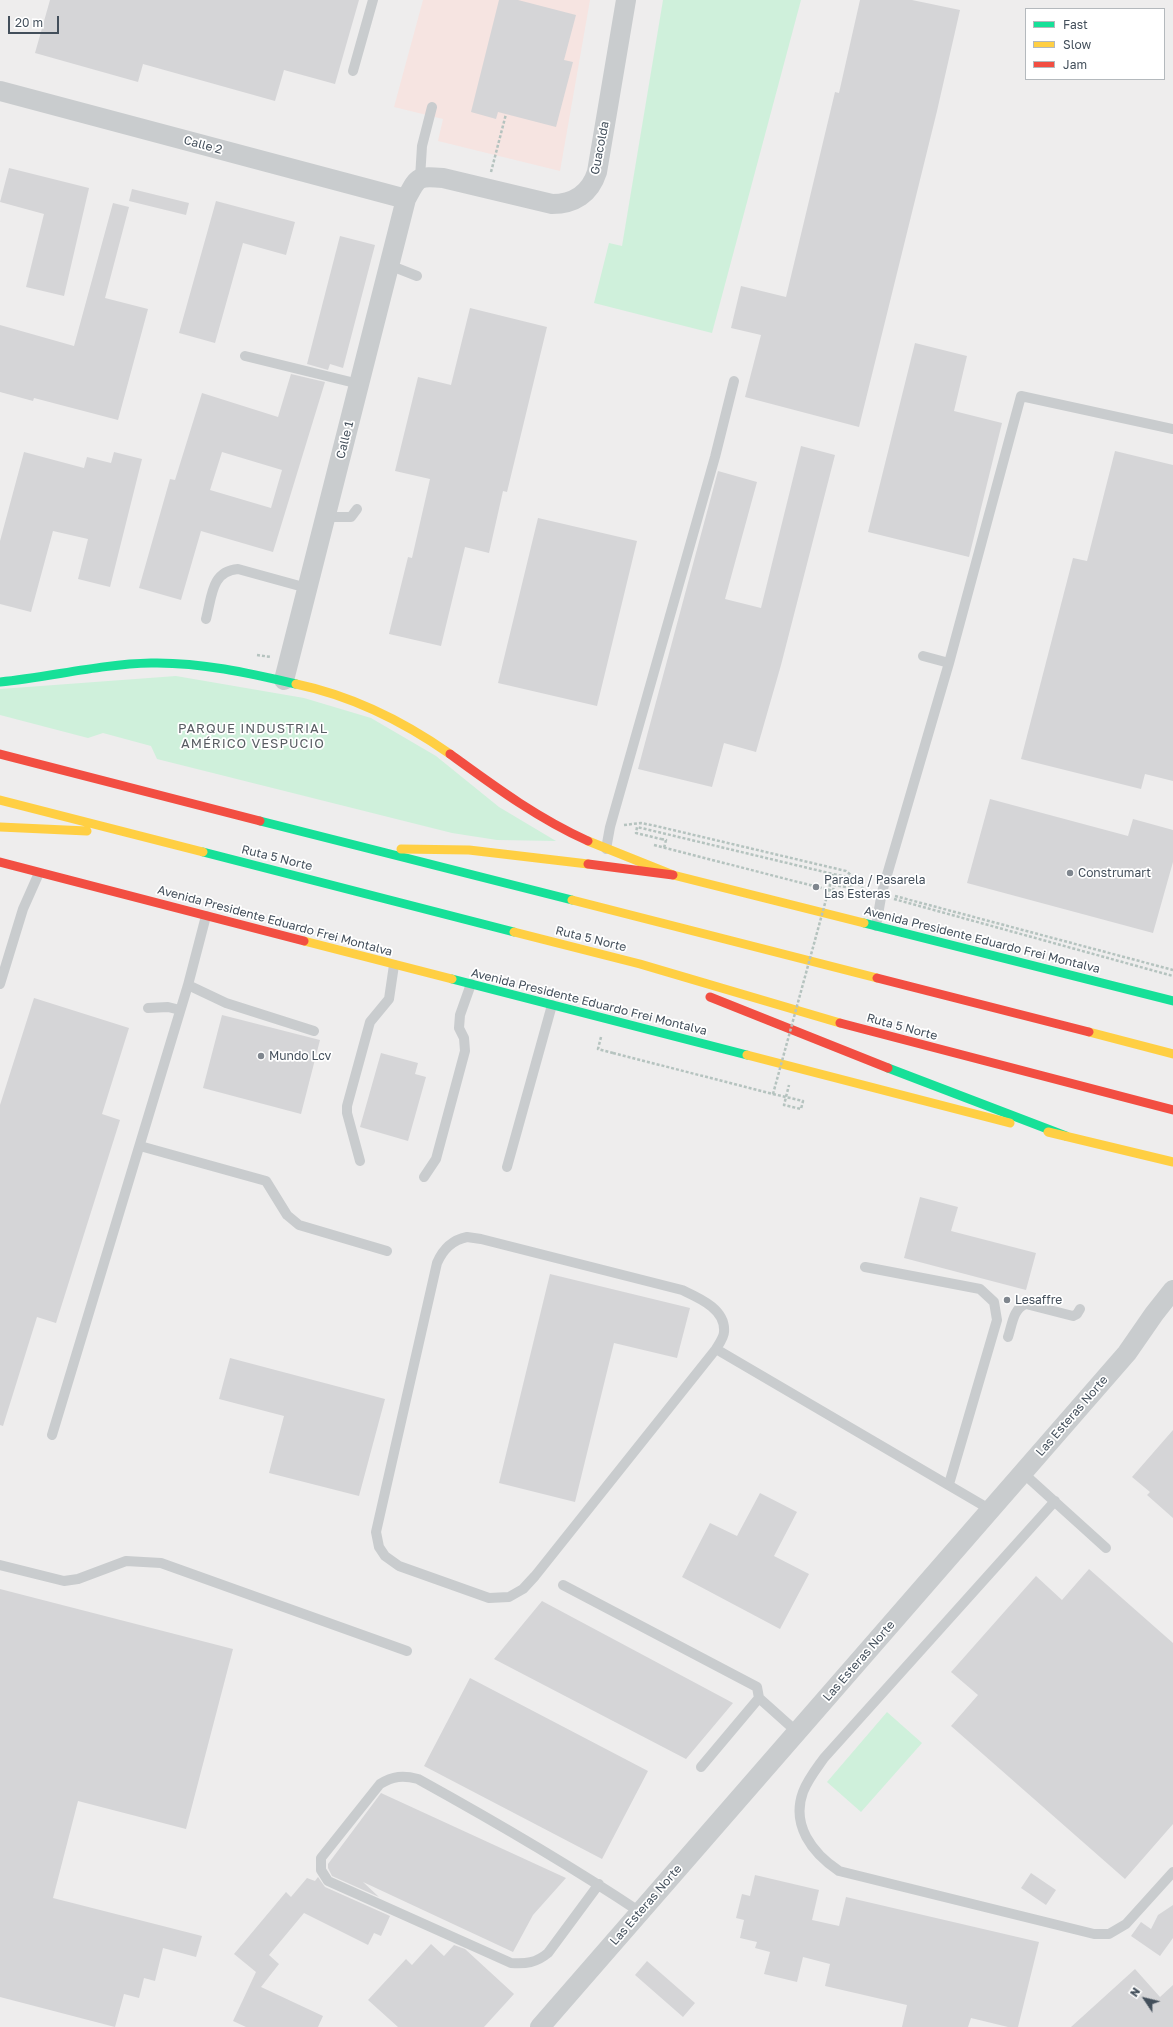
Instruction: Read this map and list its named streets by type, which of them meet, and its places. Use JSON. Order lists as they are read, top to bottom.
{
  "streets": {
    "main road": ["Ruta 5 Norte", "Avenida Presidente Eduardo Frei Montalva"],
    "street": [
      "Calle 2",
      "Guacolda",
      "Calle 1",
      "Las Esteras Norte"
    ]
  },
  "crossings": [
    ["Calle 2", "Calle 1"],
    ["Calle 1", "Avenida Presidente Eduardo Frei Montalva"]
  ],
  "districts": ["PARQUE INDUSTRIAL AMÉRICO VESPUCIO"],
  "places": [
    "Construmart",
    "Parada / Pasarela Las Esteras",
    "Mundo Lcv",
    "Lesaffre"
  ],
  "legend": ["Fast", "Slow", "Jam"],
  "scale_bar": "20 m",
  "north": "top left"
}
